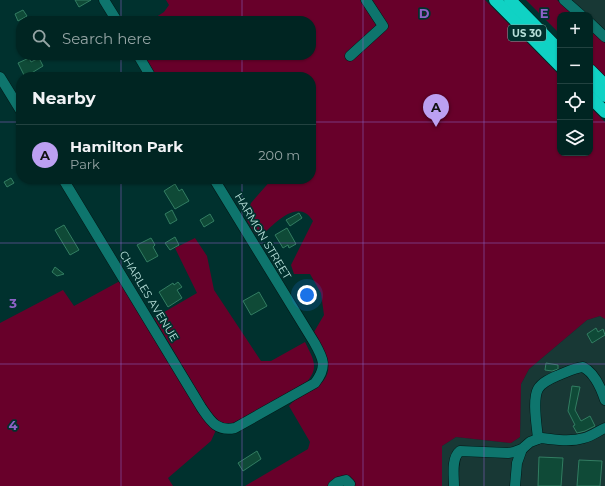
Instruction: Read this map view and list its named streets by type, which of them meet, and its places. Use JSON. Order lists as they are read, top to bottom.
{
  "streets": {
    "highway": ["US 30"],
    "street": ["HARMON STREET", "CHARLES AVENUE"]
  },
  "crossings": [
    ["HARMON STREET", "CHARLES AVENUE"]
  ],
  "page": {
    "map_buttons": ["+", "−"],
    "search": "Search here",
    "heading": "Nearby",
    "pins": "A",
    "list": [
      {
        "mark": "A",
        "name": "Hamilton Park",
        "note": "Park",
        "value": "200 m"
      }
    ]
  },
  "grid": {
    "columns": ["D", "E"],
    "rows": ["3", "4"]
  }
}
